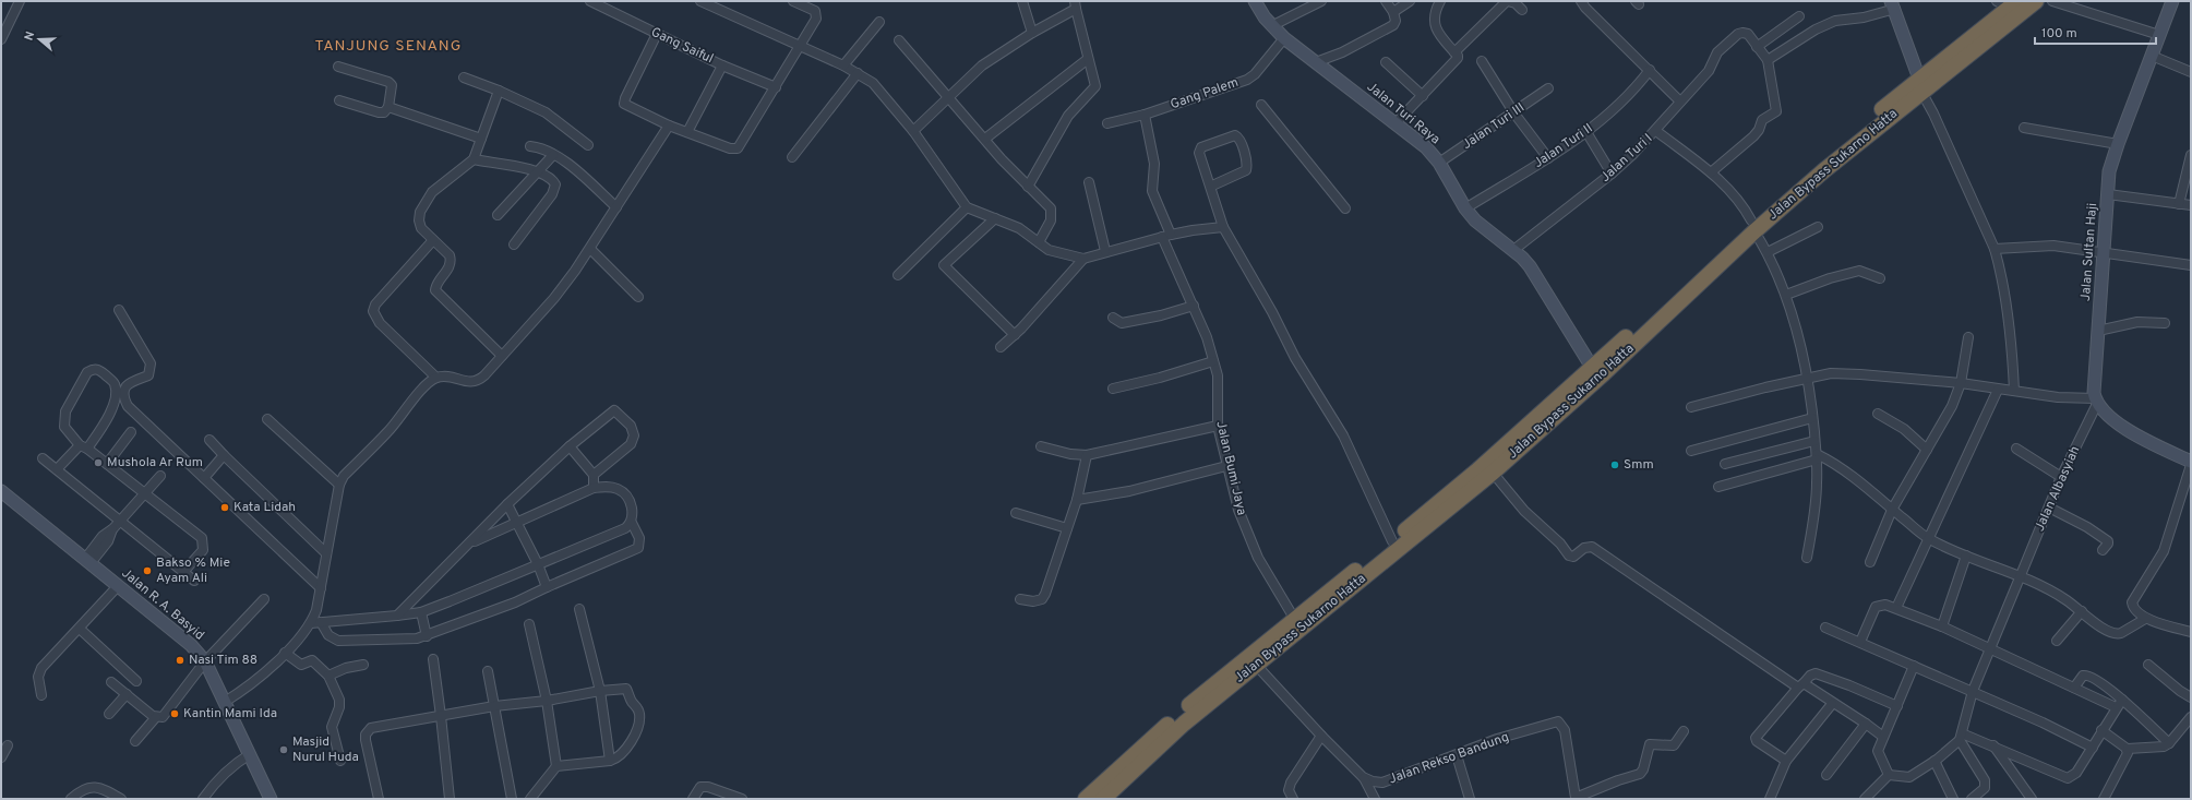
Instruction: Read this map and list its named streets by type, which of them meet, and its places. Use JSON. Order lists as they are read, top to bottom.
{
  "streets": {
    "highway": ["Jalan Bypass Sukarno Hatta"],
    "street": [
      "Gang Saiful",
      "Gang Palem",
      "Jalan Turi Raya",
      "Jalan Turi III",
      "Jalan Turi II",
      "Jalan Turi I",
      "Jalan Sultan Haji",
      "Jalan Bumi Jaya",
      "Jalan Albasyiah",
      "Jalan R. A. Basyid",
      "Jalan Rekso Bandung"
    ]
  },
  "crossings": [
    ["Gang Palem", "Jalan Turi Raya"],
    ["Gang Palem", "Jalan Bumi Jaya"],
    ["Jalan Turi Raya", "Jalan Turi III"],
    ["Jalan Turi Raya", "Jalan Turi II"],
    ["Jalan Turi Raya", "Jalan Turi I"],
    ["Jalan Turi Raya", "Jalan Bypass Sukarno Hatta"],
    ["Jalan Turi I", "Jalan Bypass Sukarno Hatta"],
    ["Jalan Bypass Sukarno Hatta", "Jalan Bumi Jaya"],
    ["Jalan Sultan Haji", "Jalan Albasyiah"]
  ],
  "districts": ["TANJUNG SENANG"],
  "places": [
    "Mushola Ar Rum",
    "Smm",
    "Kata Lidah",
    "Bakso % Mie Ayam Ali",
    "Nasi Tim 88",
    "Kantin Mami Ida",
    "Masjid Nurul Huda"
  ],
  "scale_bar": "100 m",
  "north": "left"
}
